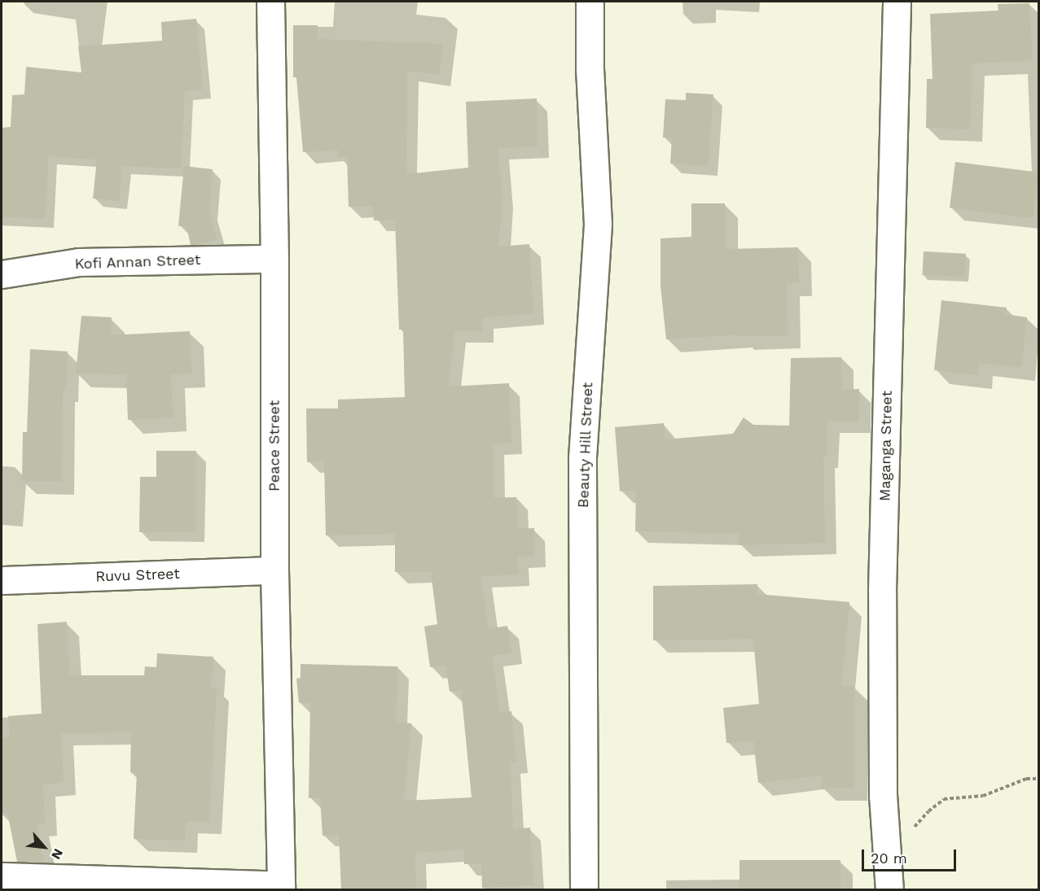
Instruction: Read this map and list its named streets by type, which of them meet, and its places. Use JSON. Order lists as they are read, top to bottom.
{
  "streets": {
    "street": [
      "Kofi Annan Street",
      "Beauty Hill Street",
      "Peace Street",
      "Maganga Street",
      "Ruvu Street"
    ]
  },
  "crossings": [
    ["Kofi Annan Street", "Peace Street"],
    ["Peace Street", "Ruvu Street"]
  ],
  "scale_bar": "20 m",
  "north": "bottom right"
}
